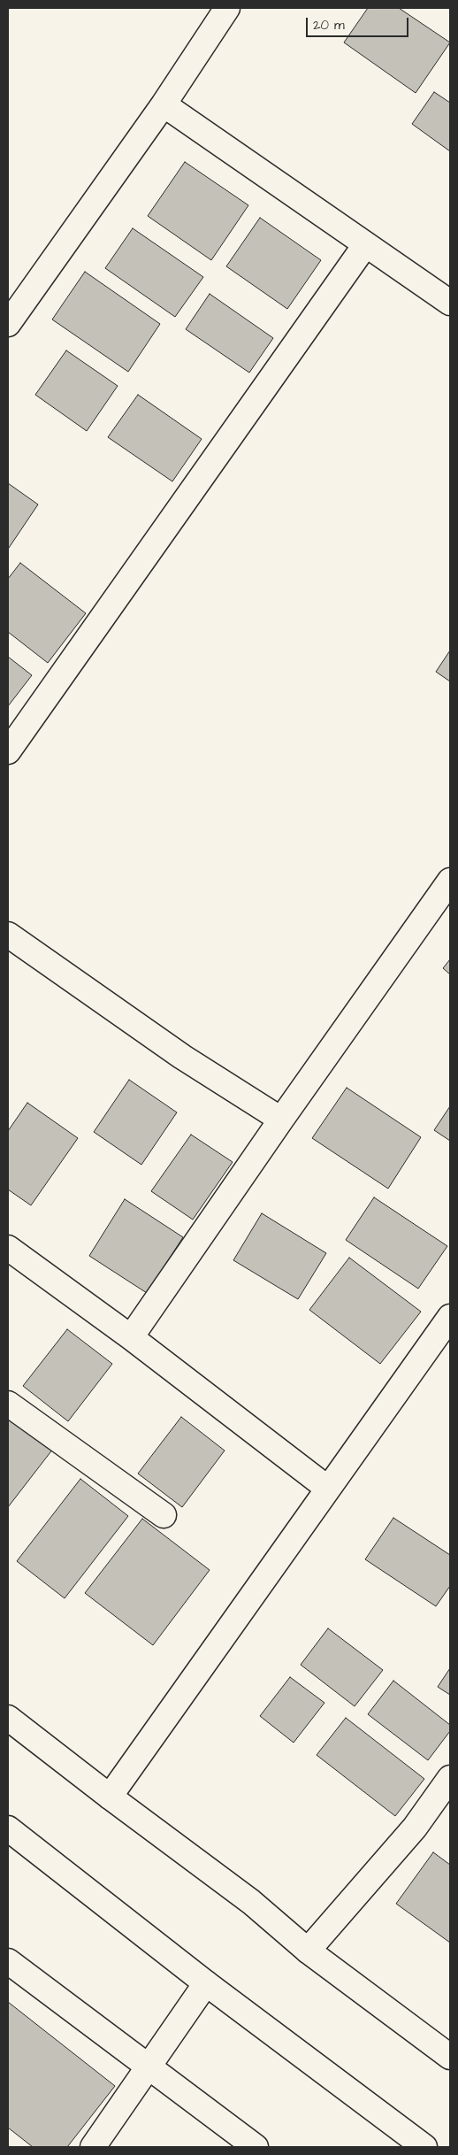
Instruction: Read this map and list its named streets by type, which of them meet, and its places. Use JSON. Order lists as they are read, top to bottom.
{
  "scale_bar": "20 m"
}
